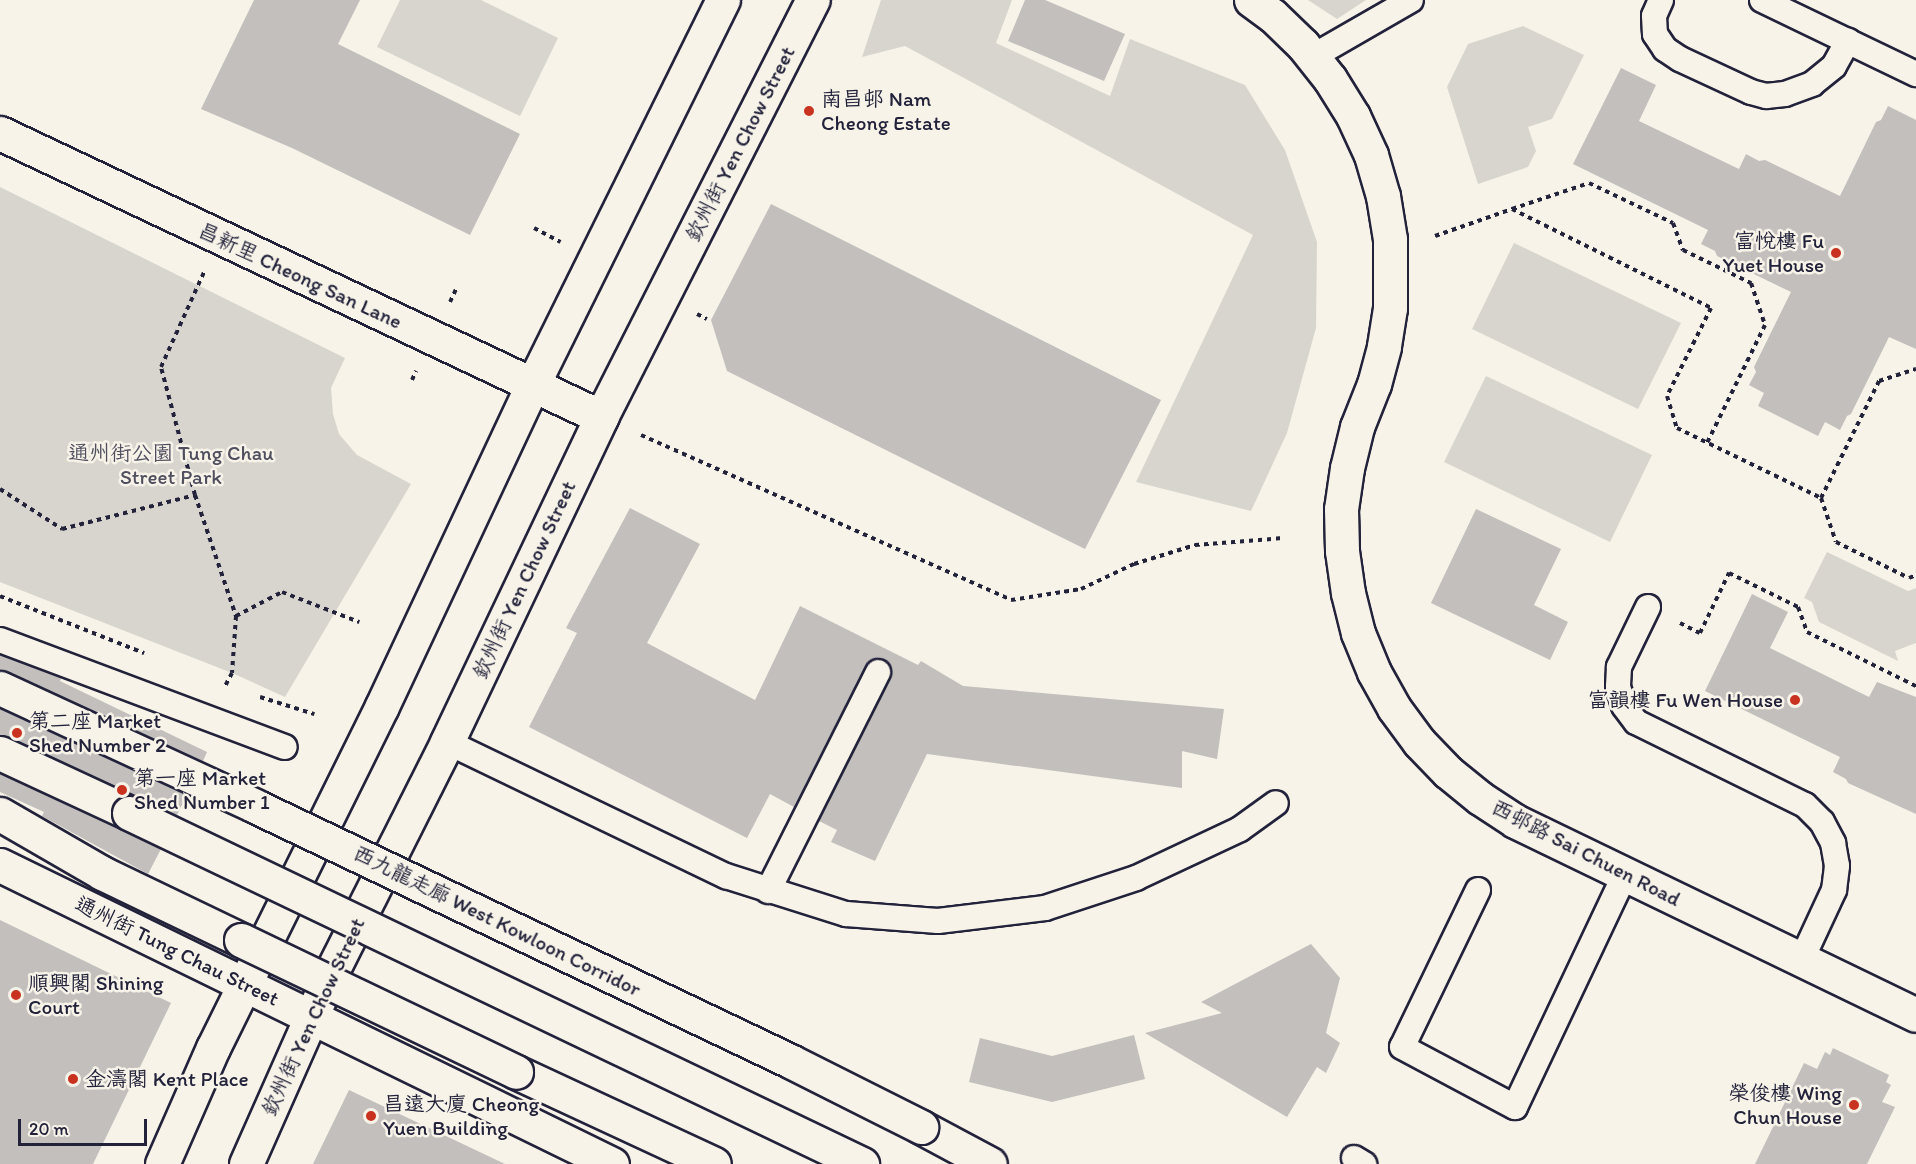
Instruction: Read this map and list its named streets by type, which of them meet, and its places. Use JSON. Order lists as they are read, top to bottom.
{
  "streets": {
    "main road": [
      "欽州街 Yen Chow Street",
      "昌新里 Cheong San Lane",
      "西邨路 Sai Chuen Road",
      "西九龍走廊 West Kowloon Corridor",
      "通州街 Tung Chau Street"
    ]
  },
  "crossings": [
    ["欽州街 Yen Chow Street", "昌新里 Cheong San Lane"],
    ["欽州街 Yen Chow Street", "通州街 Tung Chau Street"]
  ],
  "parks": ["通州街公園 Tung Chau Street Park"],
  "places": [
    "南昌邨 Nam Cheong Estate",
    "富悅樓 Fu Yuet House",
    "富韻樓 Fu Wen House",
    "第二座 Market Shed Number 2",
    "第一座 Market Shed Number 1",
    "順興閣 Shining Court",
    "金濤閣 Kent Place",
    "榮俊樓 Wing Chun House",
    "昌遠大廈 Cheong Yuen Building"
  ],
  "scale_bar": "20 m"
}
